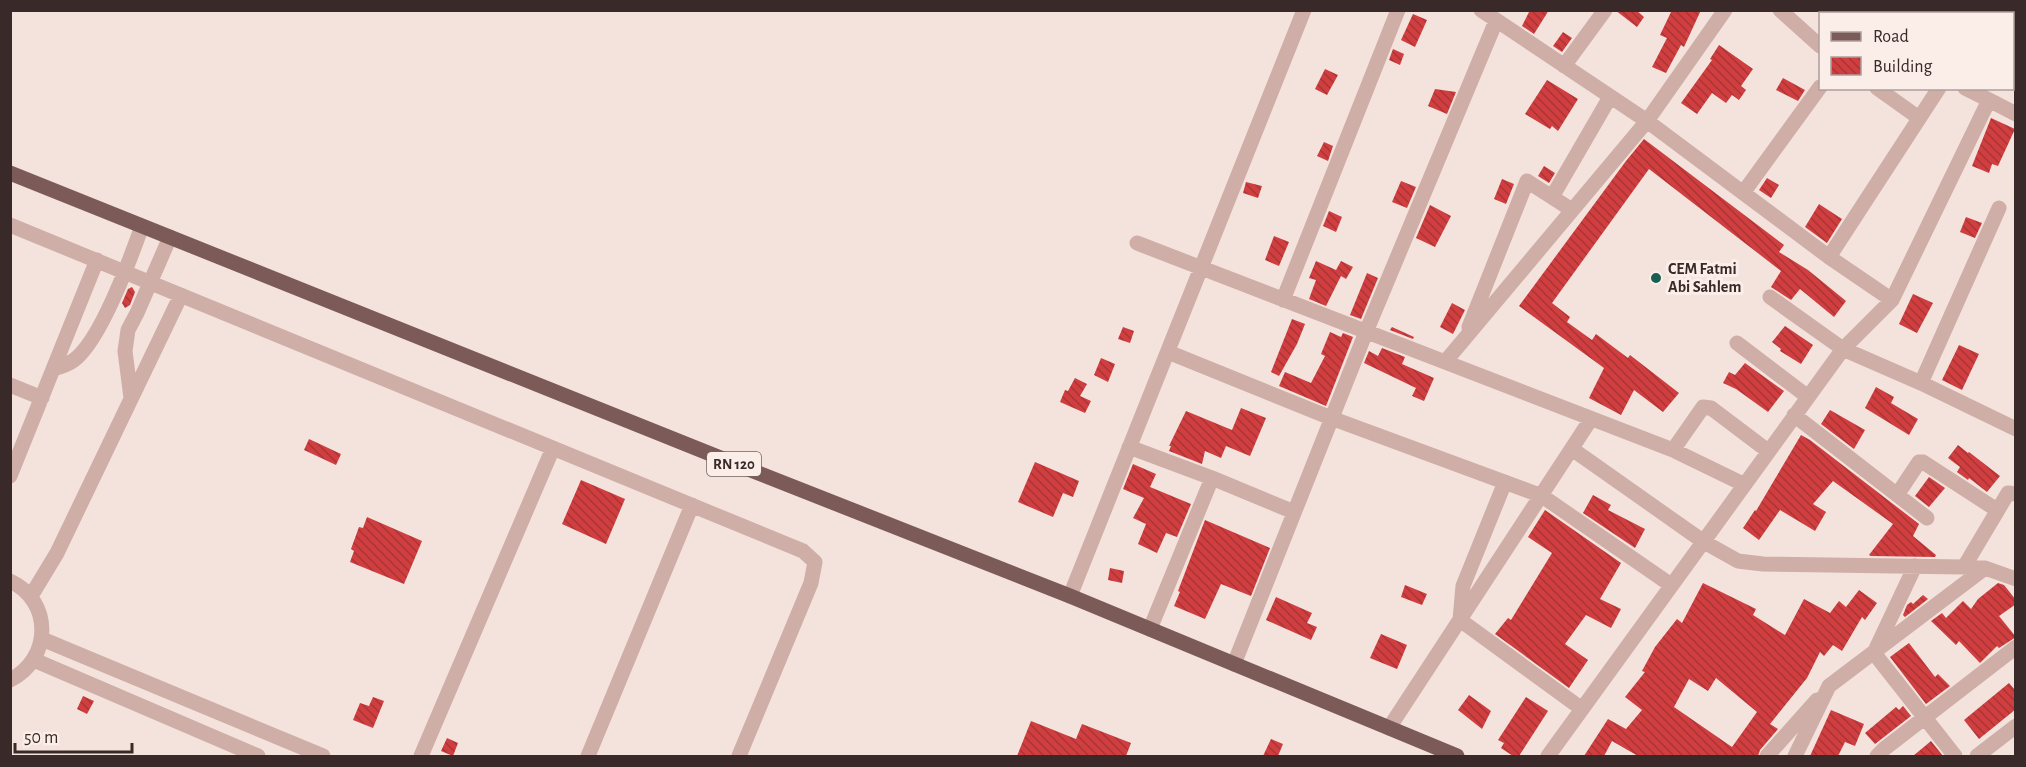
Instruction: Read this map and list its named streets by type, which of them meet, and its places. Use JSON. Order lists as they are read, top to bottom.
{
  "streets": {
    "main road": ["RN 120"]
  },
  "places": ["CEM Fatmi Abi Sahlem"],
  "legend": ["Road", "Building"],
  "scale_bar": "50 m"
}
